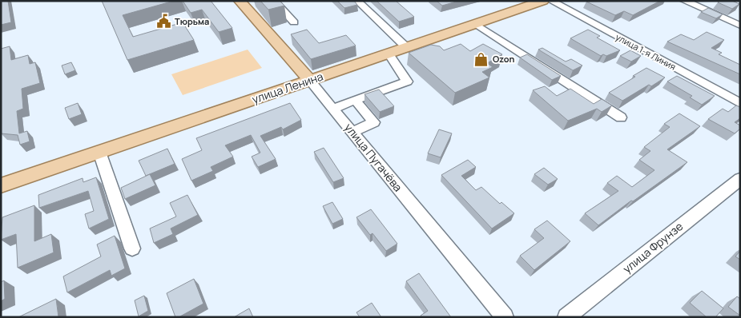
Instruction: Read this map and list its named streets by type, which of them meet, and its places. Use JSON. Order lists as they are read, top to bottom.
{
  "streets": {
    "main road": ["улица Ленина", "улица Пугачёва"],
    "street": ["улица 1-я Линия", "улица Фрунзе"]
  },
  "crossings": [
    ["улица Ленина", "улица Пугачёва"]
  ],
  "places": {
    "public building": ["Тюрьма"],
    "shop": ["Ozon"]
  }
}
